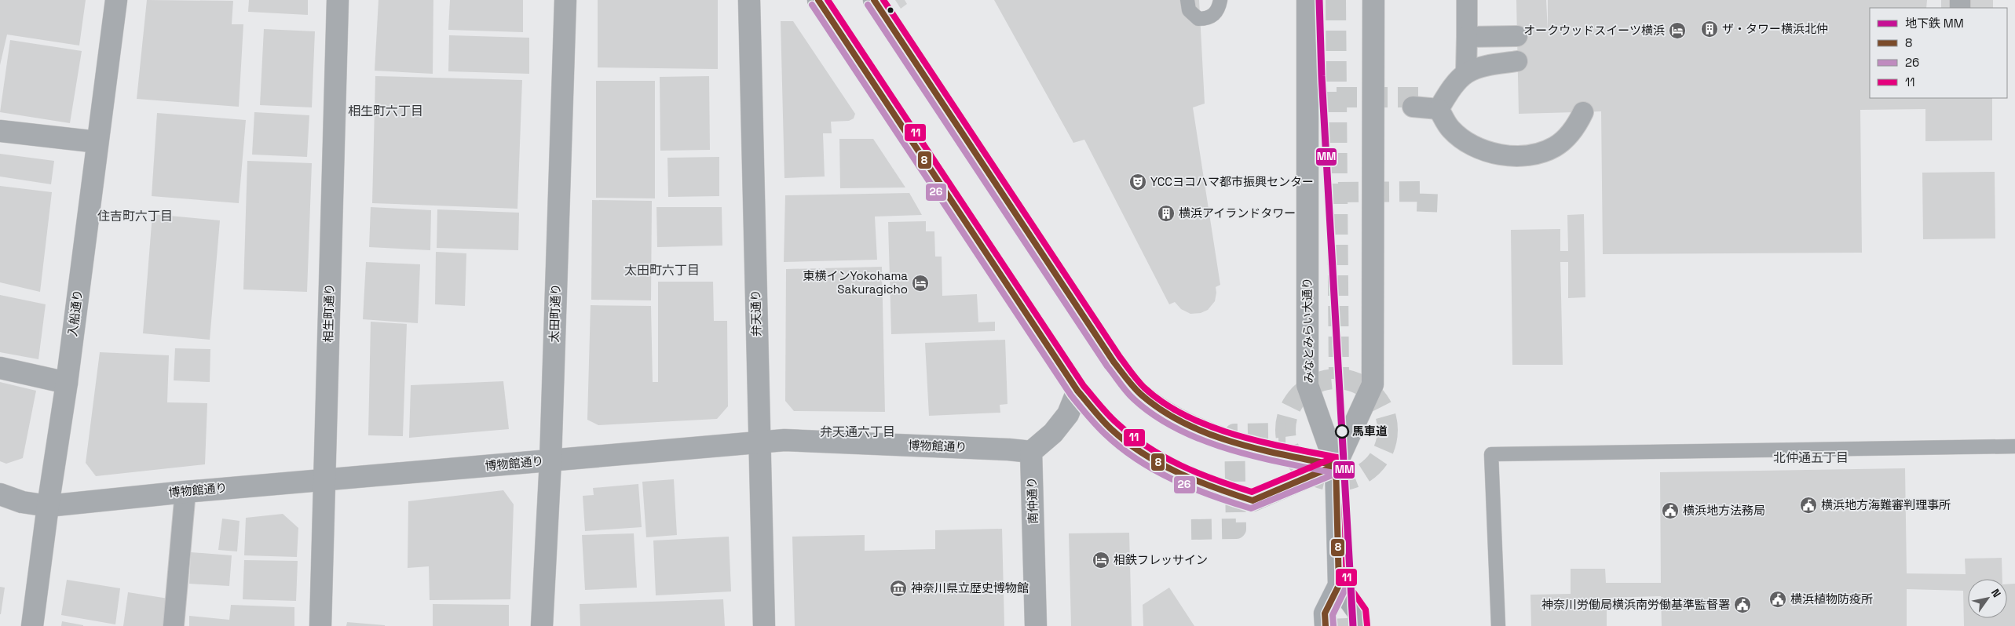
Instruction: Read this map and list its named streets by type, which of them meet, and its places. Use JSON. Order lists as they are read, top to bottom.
{
  "streets": {
    "street": [
      "入船通り",
      "相生町通り",
      "太田町通り",
      "弁天通り",
      "みなとみらい大通り",
      "博物館通り",
      "南仲通り"
    ]
  },
  "crossings": [
    ["入船通り", "博物館通り"],
    ["相生町通り", "博物館通り"],
    ["太田町通り", "博物館通り"],
    ["弁天通り", "博物館通り"],
    ["博物館通り", "南仲通り"]
  ],
  "districts": [
    "相生町六丁目",
    "住吉町六丁目",
    "太田町六丁目",
    "弁天通六丁目",
    "北仲通五丁目"
  ],
  "places": {
    "building": ["ザ・タワー横浜北仲", "横浜アイランドタワー"],
    "hotel": ["オークウッドスイーツ横浜", "東横インYokohama Sakuragicho", "相鉄フレッサイン"],
    "theatre": ["YCCヨコハマ都市振興センター"],
    "other": ["馬車道"],
    "public building": [
      "横浜地方海難審判理事所",
      "横浜地方法務局",
      "横浜植物防疫所",
      "神奈川労働局横浜南労働基準監督署"
    ],
    "museum": ["神奈川県立歴史博物館"]
  },
  "lines": [
    "metro line MM",
    "transit line 8",
    "transit line 11",
    "transit line 26"
  ],
  "legend": [
    "地下鉄 MM",
    "8",
    "26",
    "11"
  ],
  "north": "top right"
}
